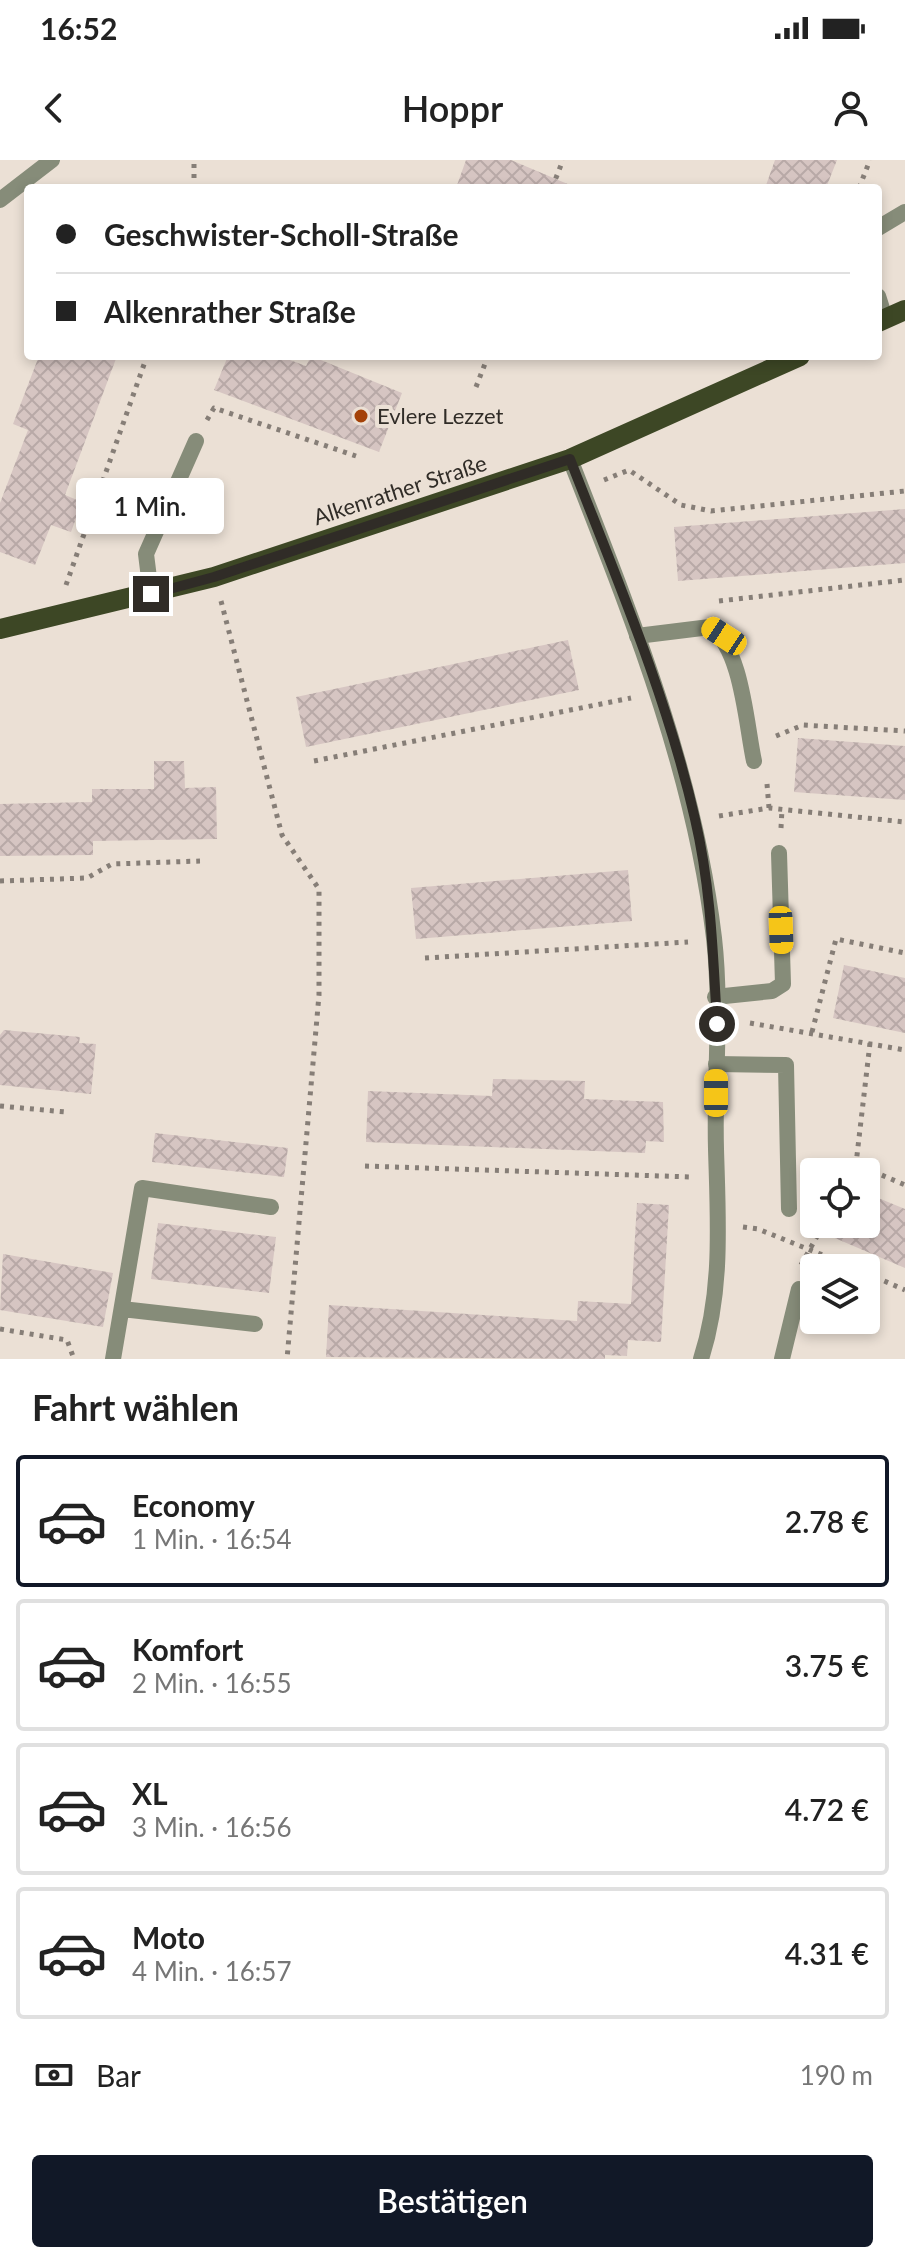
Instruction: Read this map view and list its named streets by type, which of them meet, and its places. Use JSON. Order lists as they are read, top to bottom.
{
  "streets": {
    "main road": ["Alkenrather Straße"]
  },
  "places": ["Evlere Lezzet"],
  "page": {
    "status": "16:52",
    "header": "Hoppr",
    "banner": ["Geschwister-Scholl-Straße", "Alkenrather Straße"],
    "bubble": "1 Min.",
    "heading": "Fahrt wählen",
    "list": [
      {
        "name": "Economy",
        "note": "1 Min. · 16:54",
        "value": "2.78 €"
      },
      {
        "name": "Komfort",
        "note": "2 Min. · 16:55",
        "value": "3.75 €"
      },
      {
        "name": "XL",
        "note": "3 Min. · 16:56",
        "value": "4.72 €"
      },
      {
        "name": "Moto",
        "note": "4 Min. · 16:57",
        "value": "4.31 €"
      }
    ],
    "pay": ["Bar", "190 m"],
    "buttons": "Bestätigen"
  }
}
